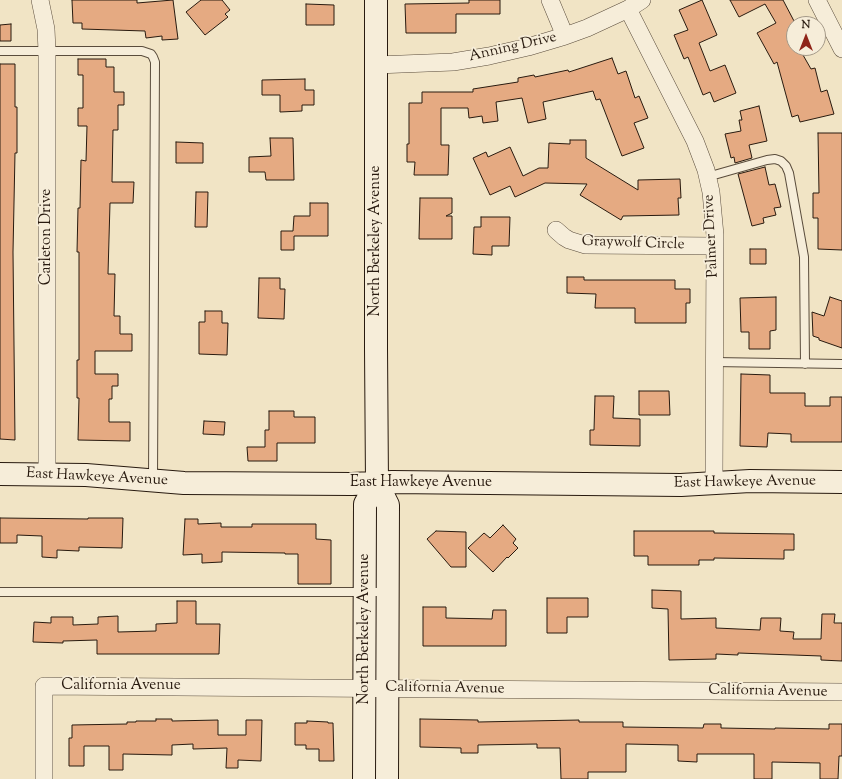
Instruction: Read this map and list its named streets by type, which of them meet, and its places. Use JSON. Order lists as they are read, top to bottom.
{
  "streets": {
    "street": [
      "Anning Drive",
      "Palmer Drive",
      "Carleton Drive",
      "North Berkeley Avenue",
      "Graywolf Circle",
      "East Hawkeye Avenue",
      "California Avenue"
    ]
  },
  "crossings": [
    ["Anning Drive", "Palmer Drive"],
    ["Anning Drive", "North Berkeley Avenue"],
    ["Palmer Drive", "Graywolf Circle"],
    ["Palmer Drive", "East Hawkeye Avenue"],
    ["Carleton Drive", "East Hawkeye Avenue"],
    ["North Berkeley Avenue", "East Hawkeye Avenue"],
    ["North Berkeley Avenue", "California Avenue"]
  ],
  "north": "top"
}
